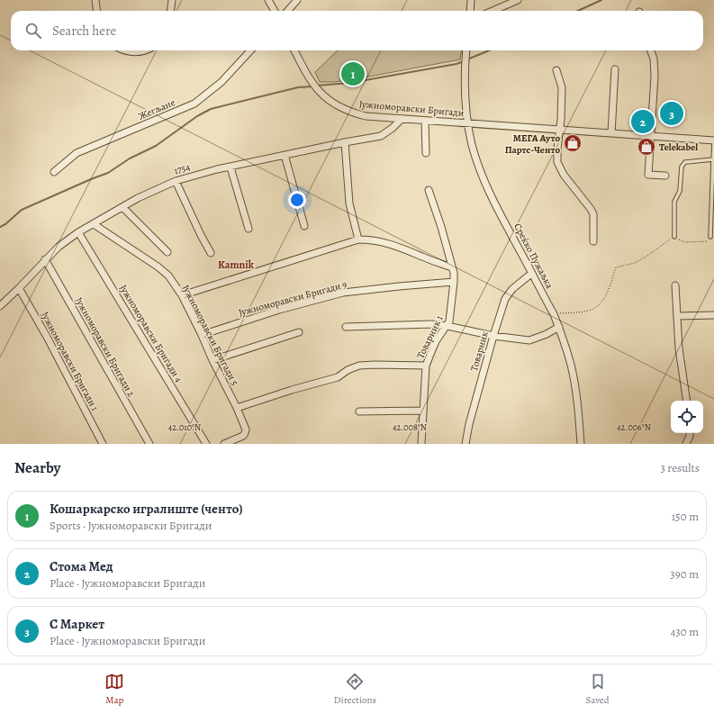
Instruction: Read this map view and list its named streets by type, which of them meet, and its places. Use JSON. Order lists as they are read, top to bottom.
{
  "streets": {
    "street": [
      "Јужноморавски Бригади",
      "Жегљане",
      "1754",
      "Среќко Пужаљка",
      "Јужноморавски Бригади 9",
      "Јужноморавски Бригади 4",
      "Јужноморавски Бригади 5",
      "Товарник 1",
      "Јужноморавски Бригади 2",
      "Товарник",
      "Јужноморавски Бригади 1"
    ]
  },
  "crossings": [
    ["Јужноморавски Бригади", "1754"],
    ["Јужноморавски Бригади", "Среќко Пужаљка"],
    ["1754", "Јужноморавски Бригади 4"],
    ["1754", "Јужноморавски Бригади 5"],
    ["1754", "Јужноморавски Бригади 2"],
    ["1754", "Јужноморавски Бригади 1"],
    ["Среќко Пужаљка", "Товарник"],
    ["Јужноморавски Бригади 9", "Јужноморавски Бригади 5"],
    ["Јужноморавски Бригади 9", "Товарник 1"]
  ],
  "districts": ["Kamnik"],
  "places": {
    "shop": ["МЕГА Ауто Партс-Ченто", "Telekabel"]
  },
  "page": {
    "search": "Search here",
    "pins": ["1", "3", "2"],
    "heading": ["Nearby", "3 results"],
    "list": [
      {
        "mark": "1",
        "name": "Кошаркарско игралиште (ченто)",
        "note": "Sports · Јужноморавски Бригади",
        "value": "150 m"
      },
      {
        "mark": "2",
        "name": "Стома Мед",
        "note": "Place · Јужноморавски Бригади",
        "value": "390 m"
      },
      {
        "mark": "3",
        "name": "С Маркет",
        "note": "Place · Јужноморавски Бригади",
        "value": "430 m"
      }
    ],
    "nav": ["Map", "Directions", "Saved"]
  },
  "coordinates": ["42.010°N", "42.008°N", "42.006°N"]
}
